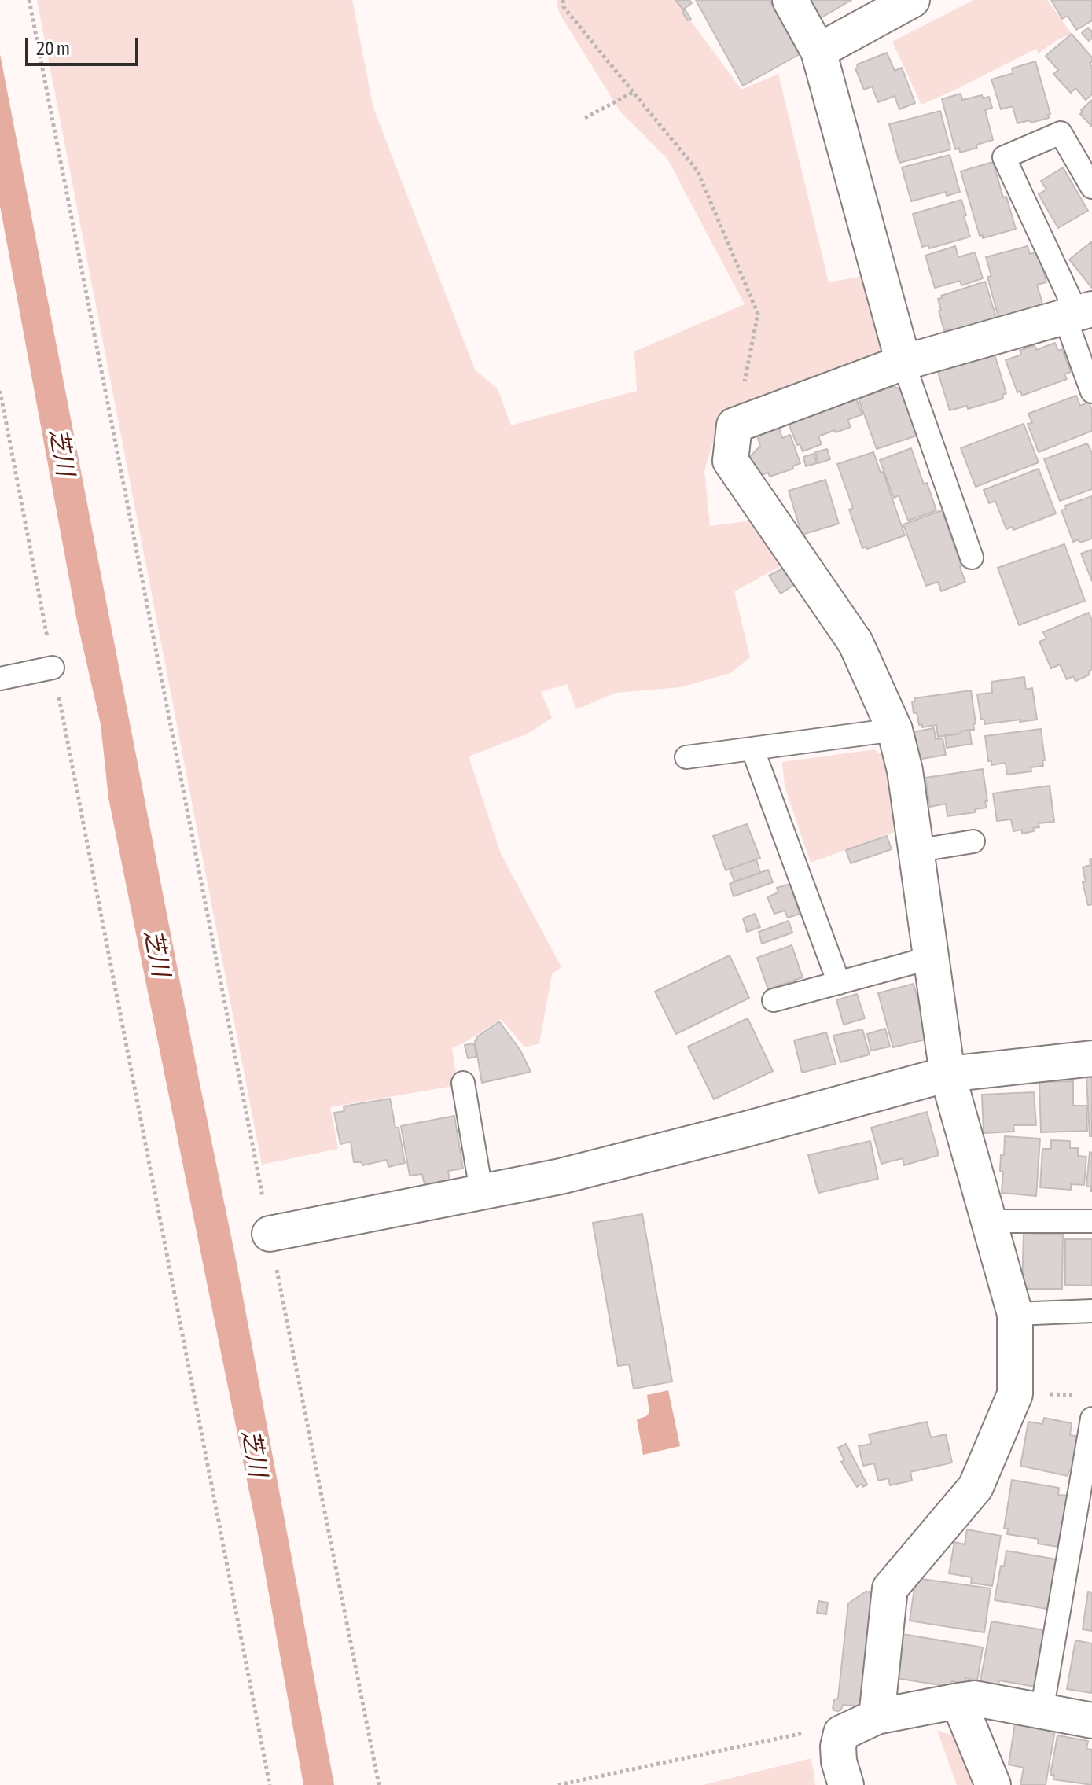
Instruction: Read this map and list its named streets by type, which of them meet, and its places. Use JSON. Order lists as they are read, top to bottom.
{
  "water": ["芝川"],
  "scale_bar": "20 m"
}
